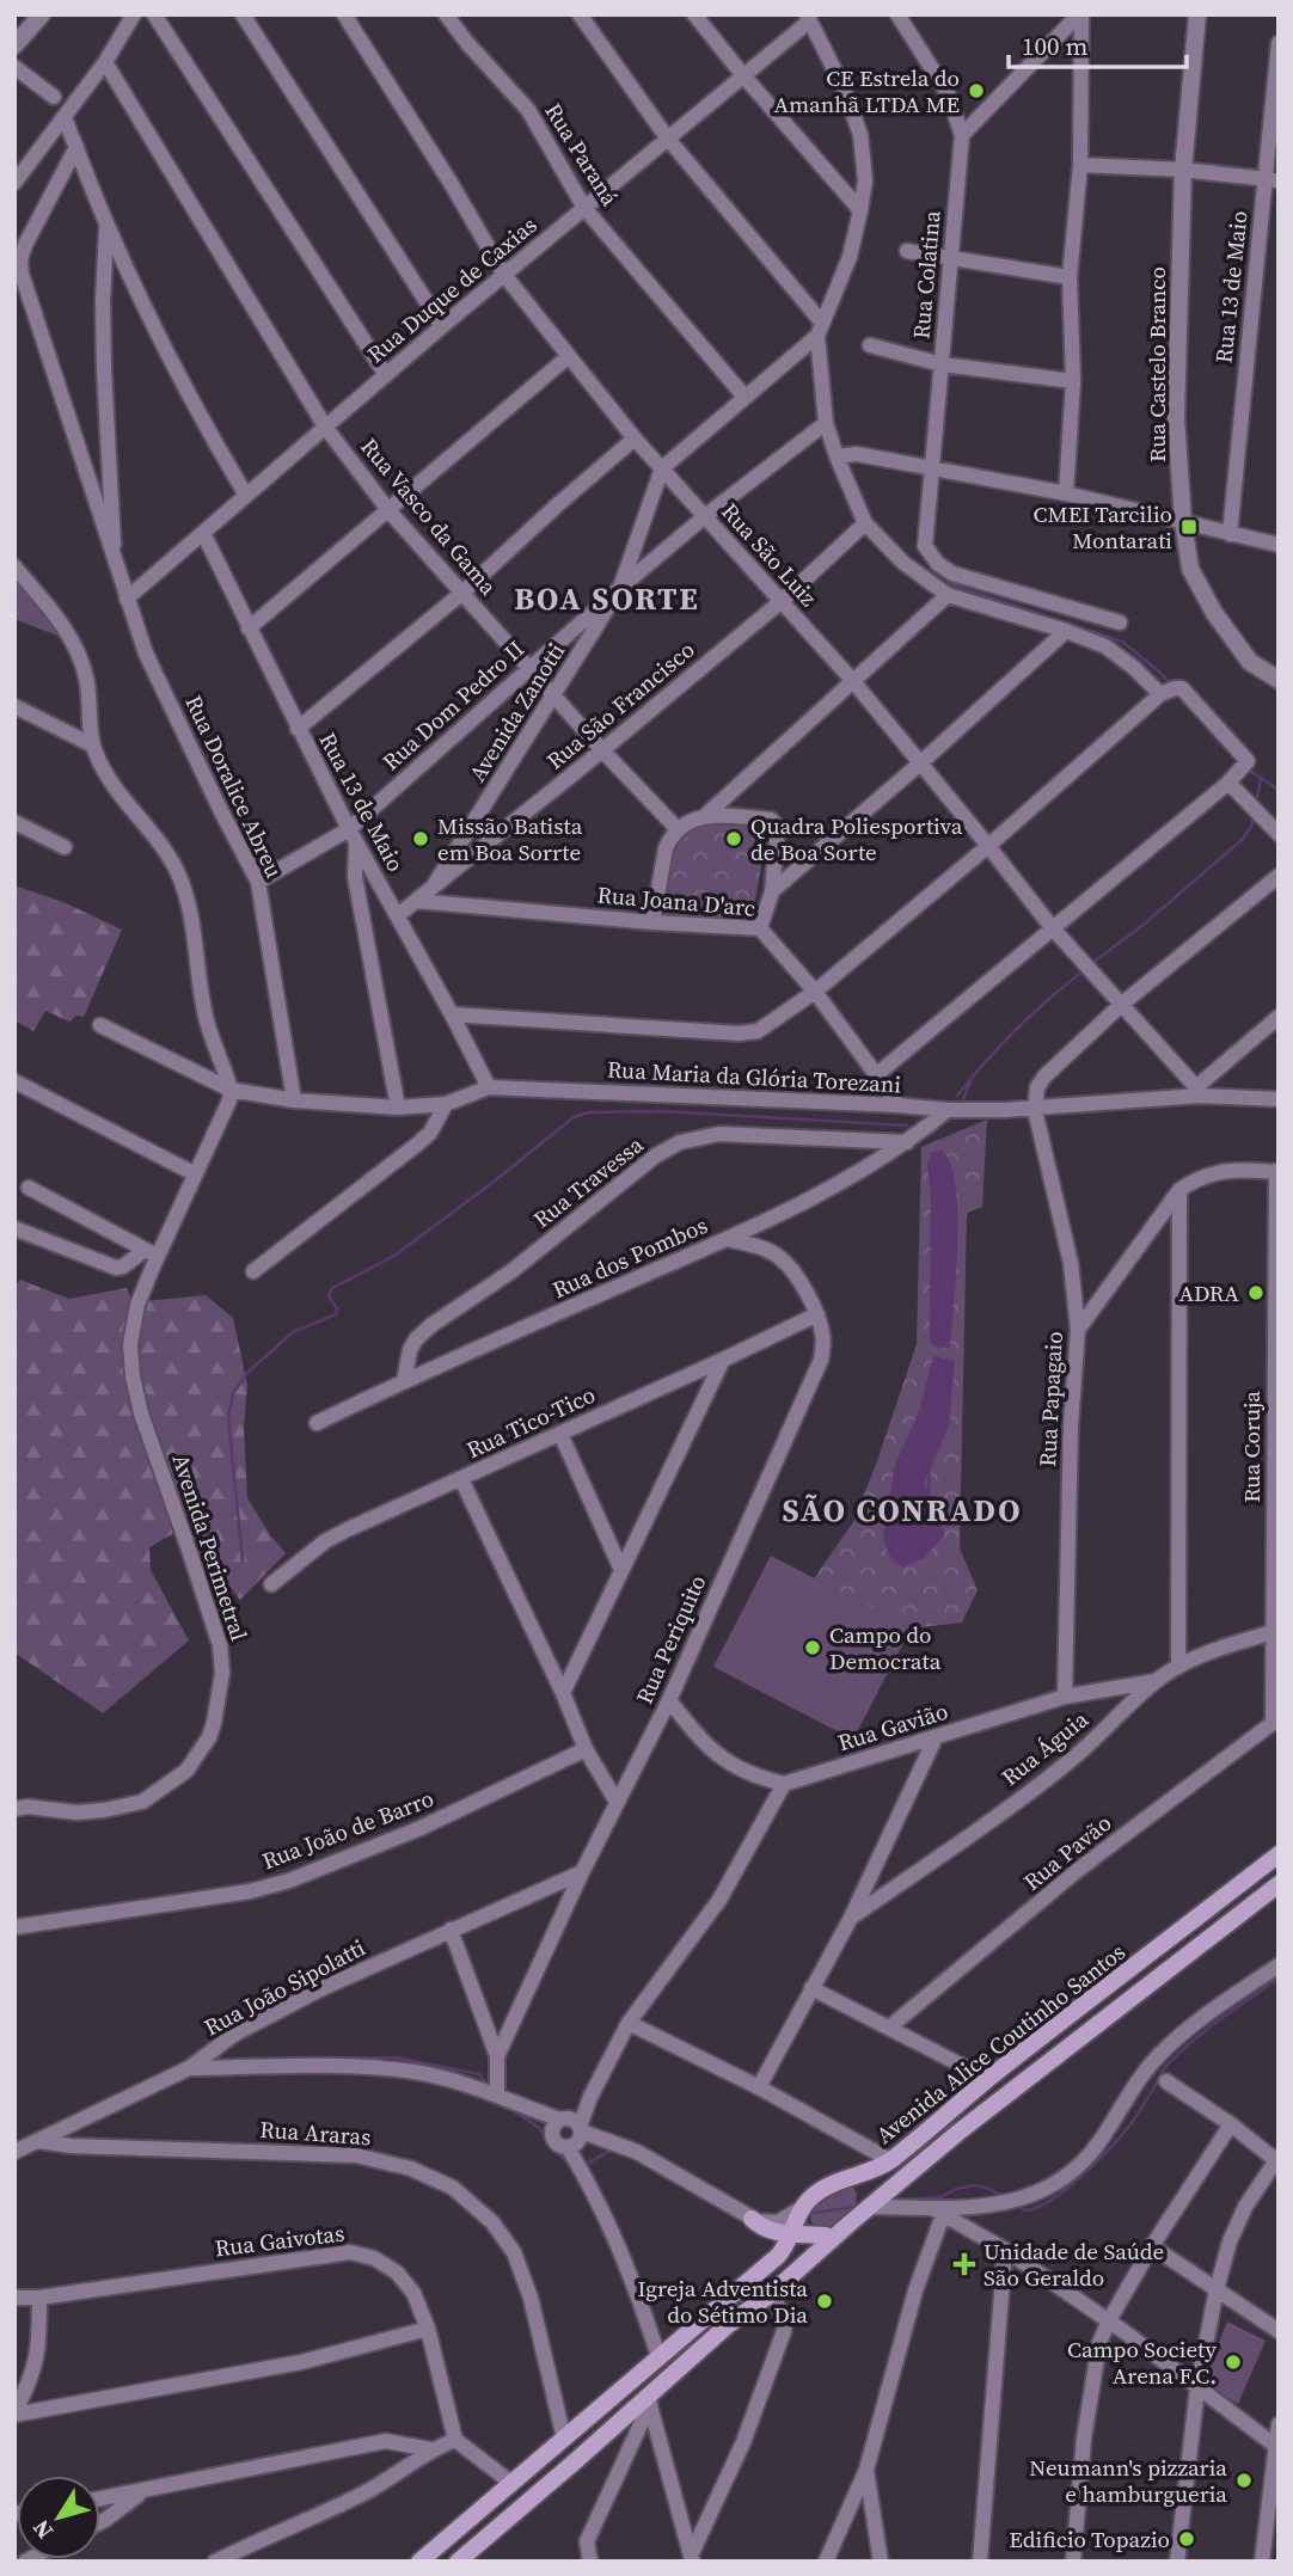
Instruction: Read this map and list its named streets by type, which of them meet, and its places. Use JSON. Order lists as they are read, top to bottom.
{
  "streets": {
    "main road": ["Avenida Alice Coutinho Santos"],
    "street": [
      "Rua Paraná",
      "Rua Colatina",
      "Rua 13 de Maio",
      "Rua Duque de Caxias",
      "Rua Castelo Branco",
      "Rua Vasco da Gama",
      "Rua São Luiz",
      "Rua Dom Pedro II",
      "Rua São Francisco",
      "Avenida Zanotti",
      "Rua Doralice Abreu",
      "Rua Joana D'arc",
      "Rua Maria da Glória Torezani",
      "Rua Travessa",
      "Rua dos Pombos",
      "Rua Papagaio",
      "Rua Tico-Tico",
      "Rua Coruja",
      "Avenida Perimetral",
      "Rua Periquito",
      "Rua Gavião",
      "Rua Águia",
      "Rua João de Barro",
      "Rua Pavão",
      "Rua João Sipolatti",
      "Rua Araras",
      "Rua Gaivotas"
    ]
  },
  "crossings": [
    ["Rua Paraná", "Rua Duque de Caxias"],
    ["Rua Paraná", "Avenida Zanotti"],
    ["Rua 13 de Maio", "Rua Duque de Caxias"],
    ["Rua 13 de Maio", "Rua Dom Pedro II"],
    ["Rua 13 de Maio", "Rua São Francisco"],
    ["Rua 13 de Maio", "Rua Maria da Glória Torezani"],
    ["Rua Duque de Caxias", "Rua Vasco da Gama"],
    ["Rua Duque de Caxias", "Rua São Luiz"],
    ["Rua Duque de Caxias", "Rua Doralice Abreu"],
    ["Rua Vasco da Gama", "Rua Dom Pedro II"],
    ["Rua Vasco da Gama", "Rua São Francisco"],
    ["Rua Vasco da Gama", "Avenida Zanotti"],
    ["Rua São Luiz", "Rua Dom Pedro II"],
    ["Rua São Luiz", "Rua São Francisco"],
    ["Rua São Luiz", "Avenida Zanotti"],
    ["Rua São Luiz", "Rua Maria da Glória Torezani"],
    ["Rua Dom Pedro II", "Avenida Zanotti"],
    ["Rua Dom Pedro II", "Rua Doralice Abreu"],
    ["Rua São Francisco", "Avenida Zanotti"],
    ["Rua São Francisco", "Rua Joana D'arc"],
    ["Rua Doralice Abreu", "Rua Maria da Glória Torezani"],
    ["Rua Joana D'arc", "Rua Maria da Glória Torezani"],
    ["Rua Maria da Glória Torezani", "Rua dos Pombos"],
    ["Rua Maria da Glória Torezani", "Rua Papagaio"],
    ["Rua Maria da Glória Torezani", "Avenida Perimetral"],
    ["Rua Travessa", "Rua dos Pombos"],
    ["Rua dos Pombos", "Rua Periquito"],
    ["Rua Papagaio", "Rua Gavião"],
    ["Rua Tico-Tico", "Rua Periquito"],
    ["Rua Coruja", "Rua Águia"],
    ["Rua Coruja", "Rua Pavão"],
    ["Rua Periquito", "Rua João Sipolatti"],
    ["Rua Gavião", "Rua Águia"],
    ["Rua João Sipolatti", "Rua Araras"]
  ],
  "districts": ["BOA SORTE", "SÃO CONRADO"],
  "places": {
    "other": [
      "CE Estrela do Amanhã LTDA ME",
      "Missão Batista em Boa Sorrte",
      "Quadra Poliesportiva de Boa Sorte",
      "ADRA",
      "Campo do Democrata",
      "Igreja Adventista do Sétimo Dia",
      "Campo Society Arena F.C.",
      "Neumann's pizzaria e hamburgueria",
      "Edificio Topazio"
    ],
    "transit": ["CMEI Tarcilio Montarati"],
    "health": ["Unidade de Saúde São Geraldo"]
  },
  "scale_bar": "100 m",
  "north": "bottom left"
}
